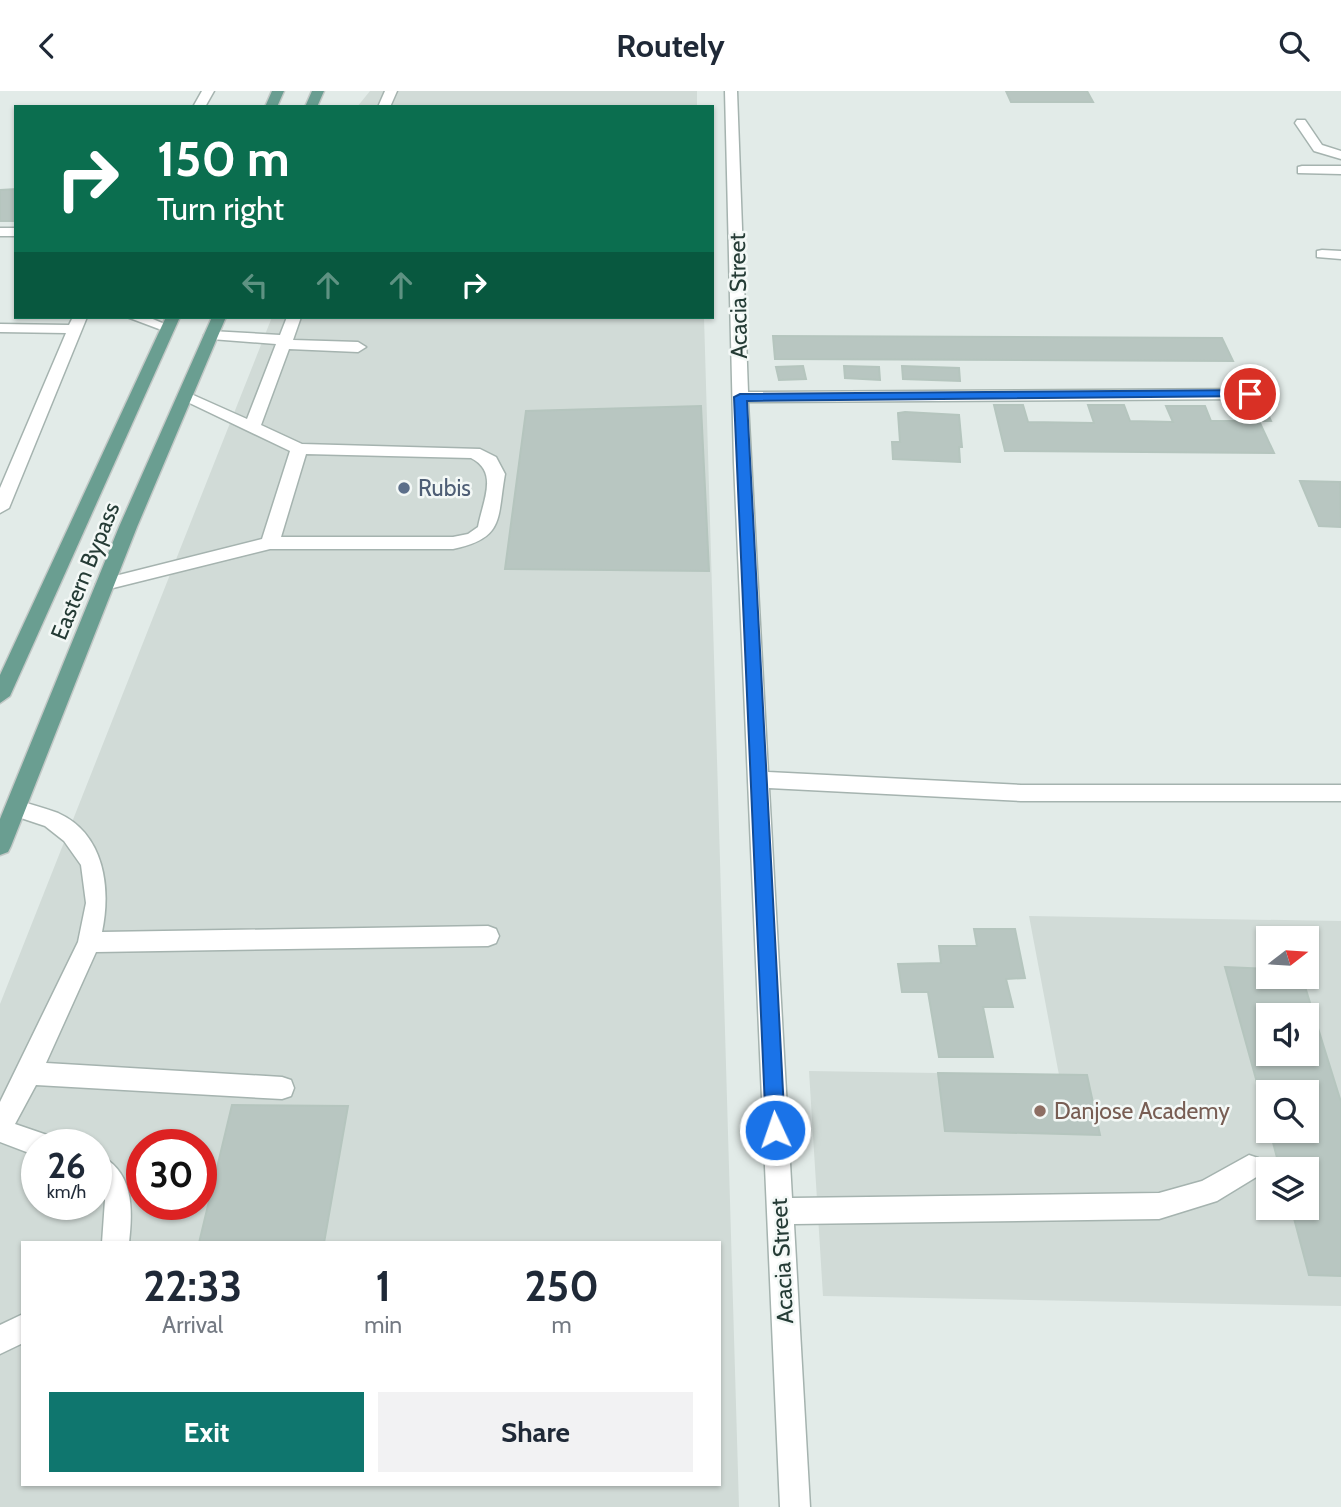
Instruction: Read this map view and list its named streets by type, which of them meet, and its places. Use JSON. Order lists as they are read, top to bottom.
{
  "streets": {
    "main road": ["Eastern Bypass"],
    "street": ["Acacia Street"]
  },
  "places": ["Rubis", "Danjose Academy"],
  "north": "right",
  "page": {
    "header": "Routely",
    "turn": ["150 m", "Turn right"],
    "speed": "26 km/h",
    "limit": "30",
    "eta": [
      "22:33",
      "Arrival",
      "1",
      "min",
      "250",
      "m"
    ],
    "buttons": ["Exit", "Share"]
  }
}
